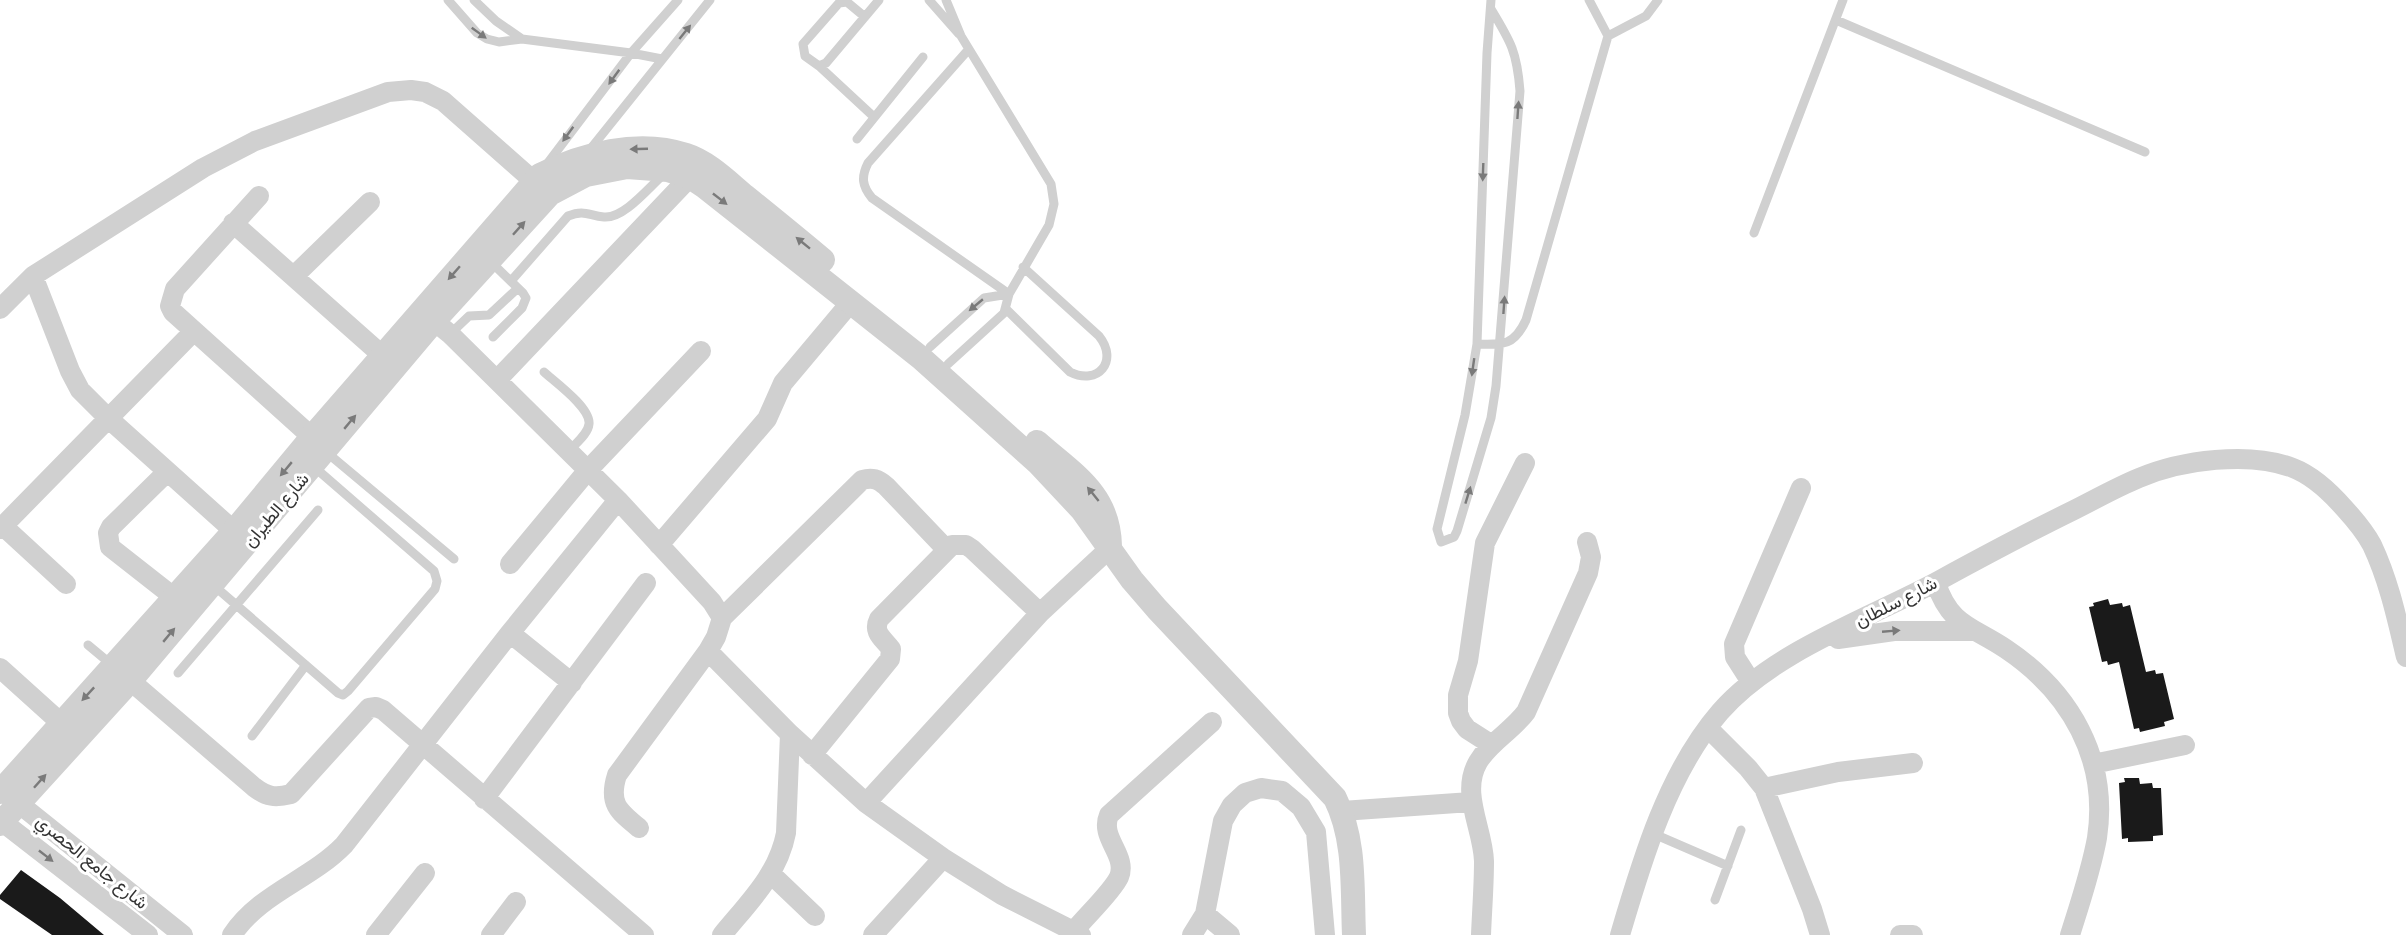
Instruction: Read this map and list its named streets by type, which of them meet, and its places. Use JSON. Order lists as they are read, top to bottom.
{
  "streets": {
    "street": ["شارع الطيران", "شارع سلطان", "شارع جامع الحصري"]
  },
  "crossings": [
    ["شارع الطيران", "شارع جامع الحصري"]
  ]
}
